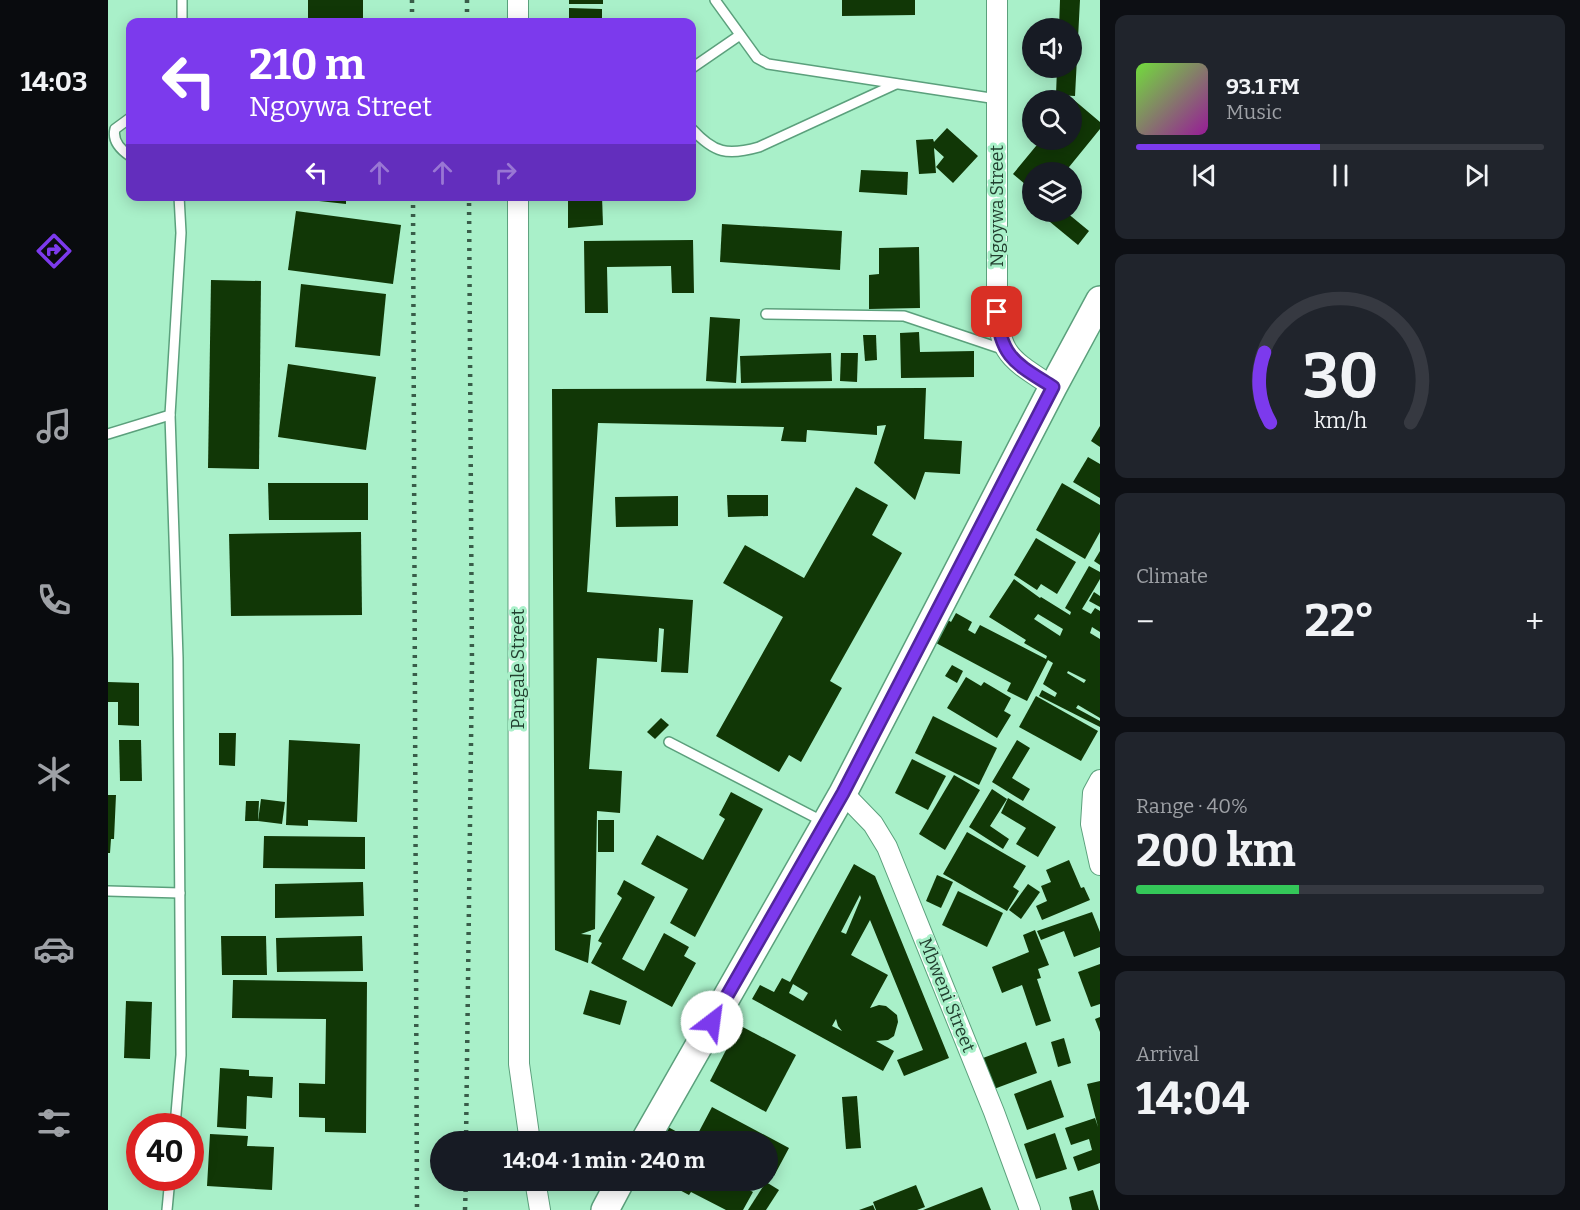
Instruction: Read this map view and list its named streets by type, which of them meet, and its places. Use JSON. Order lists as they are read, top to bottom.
{
  "streets": {
    "street": ["Ngoywa Street", "Pangale Street", "Mbweni Street"]
  },
  "page": {
    "tabs": "14:03",
    "turn": ["210 m", "Ngoywa Street"],
    "song": ["93.1 FM", "Music"],
    "tile": [
      "Climate",
      ["Range · 40%", "200 km"],
      ["Arrival", "14:04"]
    ],
    "heat": ["−", "22°", "+"],
    "limit": "40",
    "trip": "14:04 · 1 min · 240 m",
    "gauge": ["30", "km/h"]
  }
}
